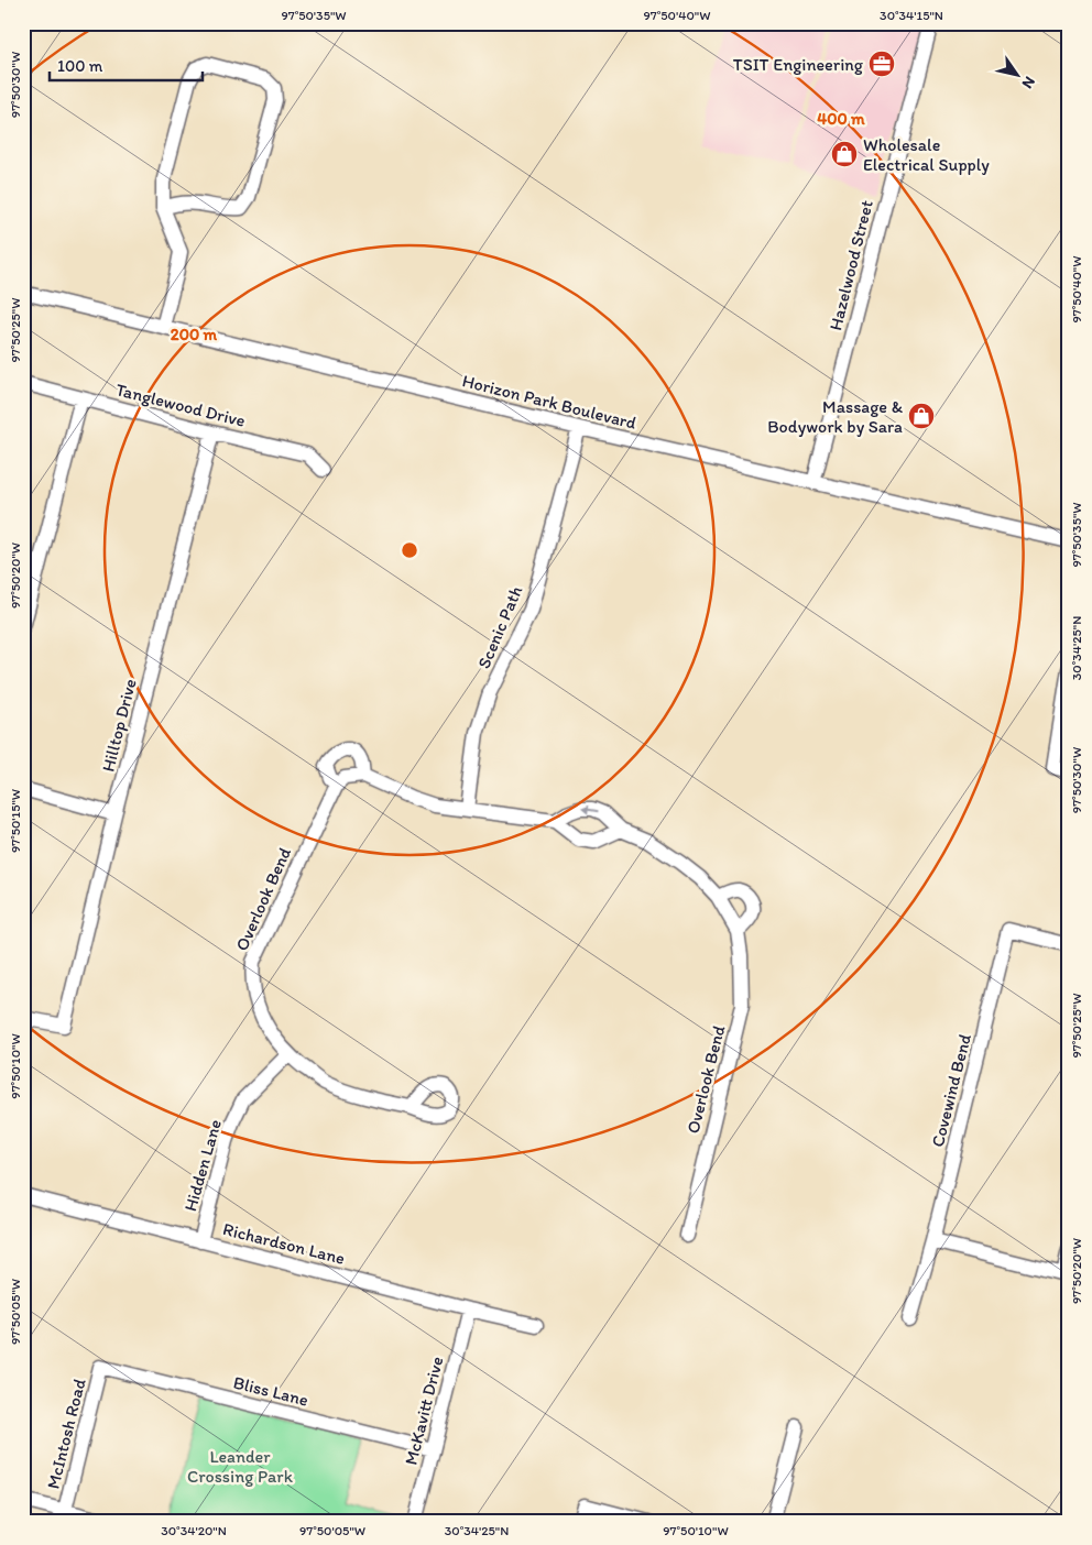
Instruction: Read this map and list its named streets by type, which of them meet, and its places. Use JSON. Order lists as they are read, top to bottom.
{
  "streets": {
    "street": [
      "Hazelwood Street",
      "Horizon Park Boulevard",
      "Tanglewood Drive",
      "Scenic Path",
      "Hilltop Drive",
      "Overlook Bend",
      "Covewind Bend",
      "Hidden Lane",
      "Richardson Lane",
      "Bliss Lane",
      "McKavitt Drive",
      "McIntosh Road"
    ]
  },
  "crossings": [
    ["Hazelwood Street", "Horizon Park Boulevard"],
    ["Horizon Park Boulevard", "Scenic Path"],
    ["Tanglewood Drive", "Hilltop Drive"],
    ["Overlook Bend", "Hidden Lane"],
    ["Hidden Lane", "Richardson Lane"],
    ["Richardson Lane", "McKavitt Drive"],
    ["Bliss Lane", "McKavitt Drive"],
    ["Bliss Lane", "McIntosh Road"]
  ],
  "parks": ["Leander Crossing Park"],
  "places": {
    "office": ["TSIT Engineering"],
    "shop": ["Wholesale Electrical Supply", "Massage & Bodywork by Sara"]
  },
  "scale_bar": "100 m",
  "north": "bottom right",
  "coordinates": [
    "97°50'35\"W",
    "97°50'40\"W",
    "30°34'15\"N",
    "97°50'30\"W",
    "97°50'25\"W",
    "97°50'20\"W",
    "30°34'25\"N",
    "97°50'15\"W",
    "97°50'10\"W",
    "97°50'05\"W",
    "30°34'20\"N"
  ],
  "rings": ["400 m", "200 m"]
}
